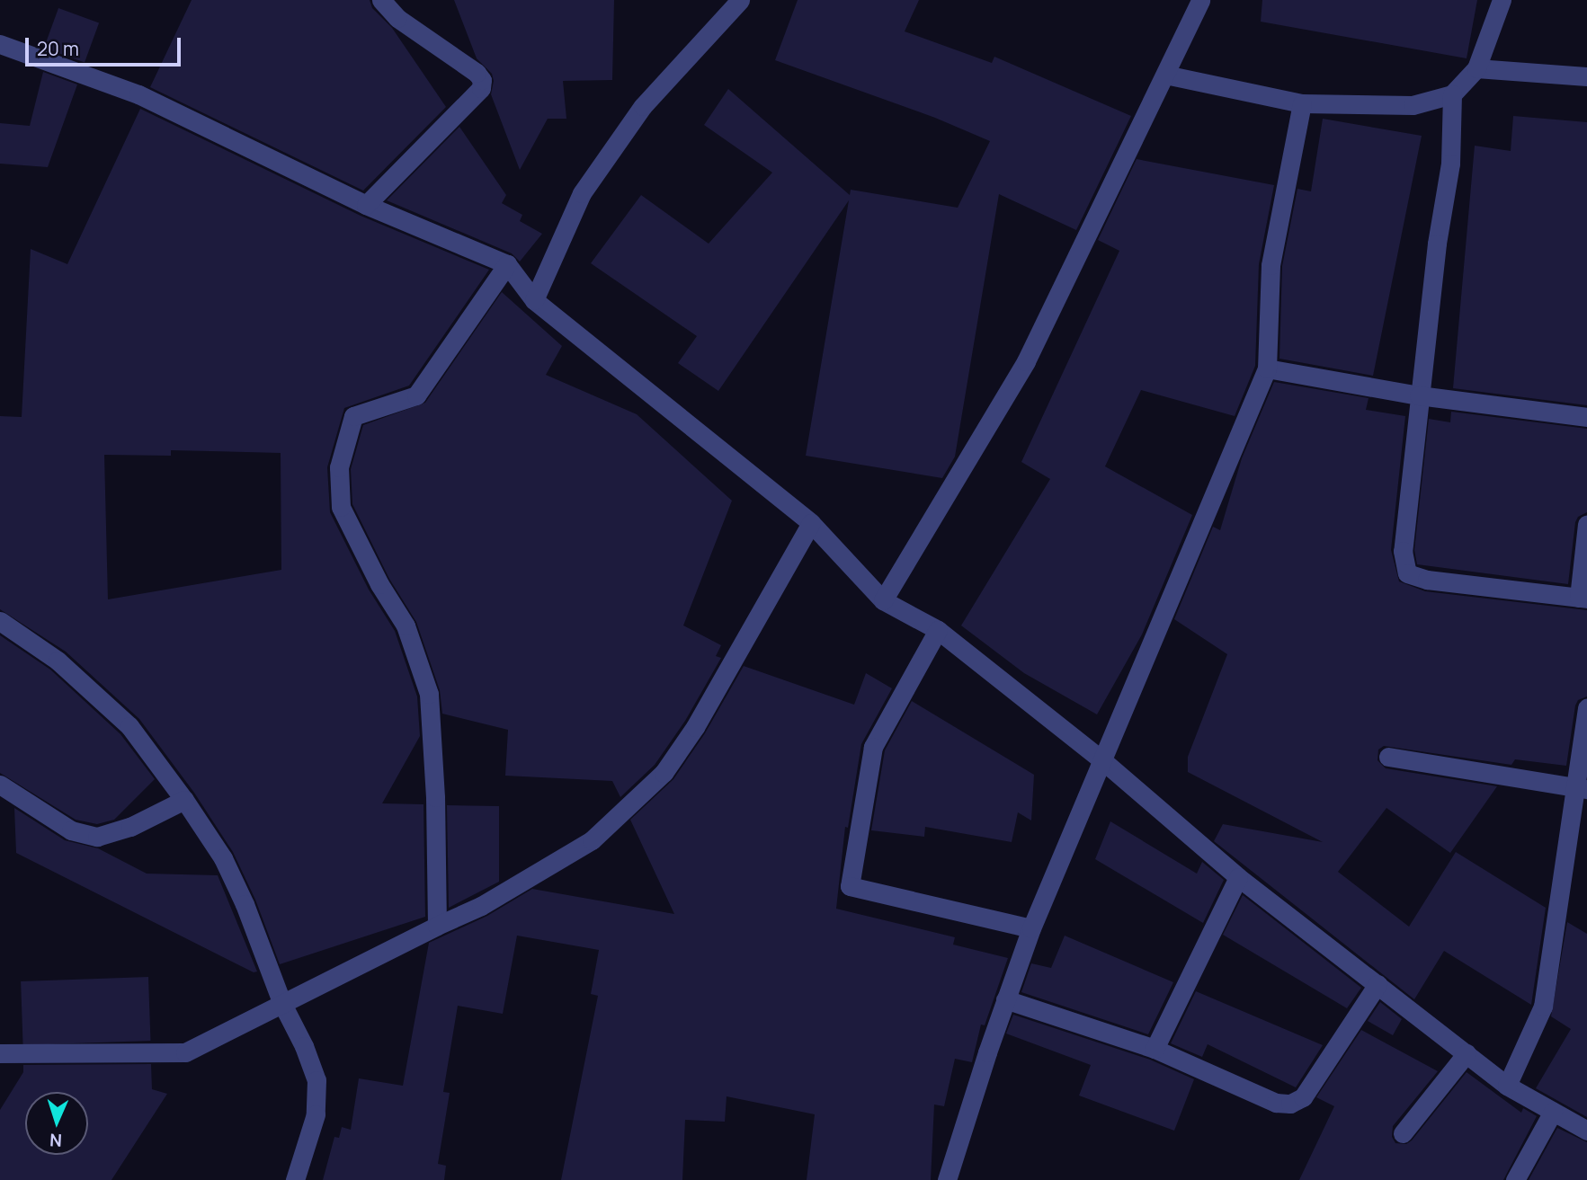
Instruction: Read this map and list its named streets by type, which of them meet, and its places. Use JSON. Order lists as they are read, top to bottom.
{
  "scale_bar": "20 m",
  "north": "bottom"
}
